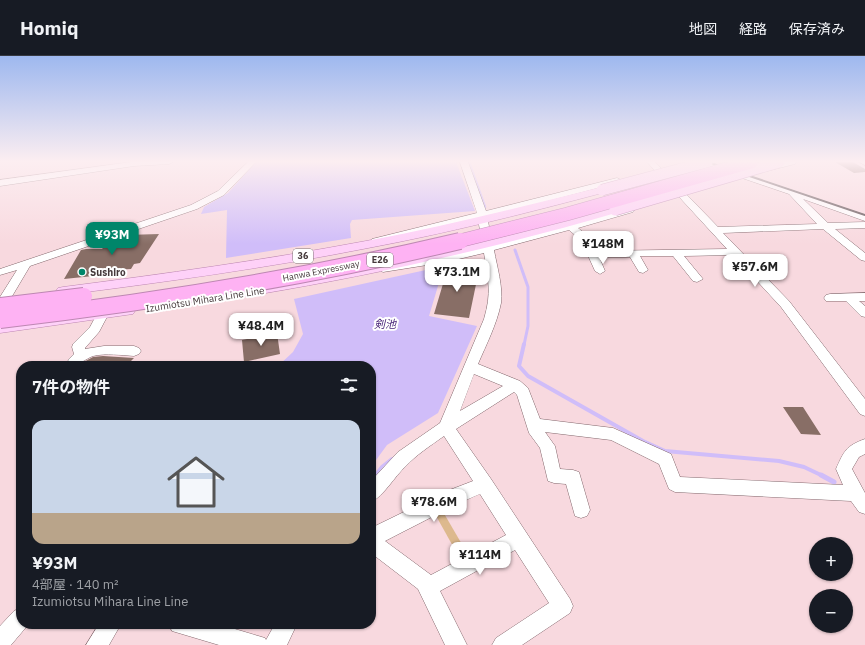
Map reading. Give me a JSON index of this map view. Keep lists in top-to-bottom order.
{
  "streets": {
    "highway": ["E26", "Hanwa Expressway"],
    "main road": ["36", "Izumiotsu Mihara Line Line"]
  },
  "crossings": [
    ["36", "Hanwa Expressway"]
  ],
  "water": ["剣池"],
  "places": ["Sushiro"],
  "page": {
    "header": "Homiq",
    "nav": ["地図", "経路", "保存済み"],
    "price": [
      "¥93M",
      "¥148M",
      "¥57.6M",
      "¥73.1M",
      "¥48.4M",
      "¥78.6M",
      "¥114M"
    ],
    "heading": "7件の物件",
    "list": [
      {
        "name": "¥93M",
        "note": "4部屋 · 140 m² · Izumiotsu Mihara Line Line"
      }
    ],
    "map_buttons": ["+", "−"]
  }
}
